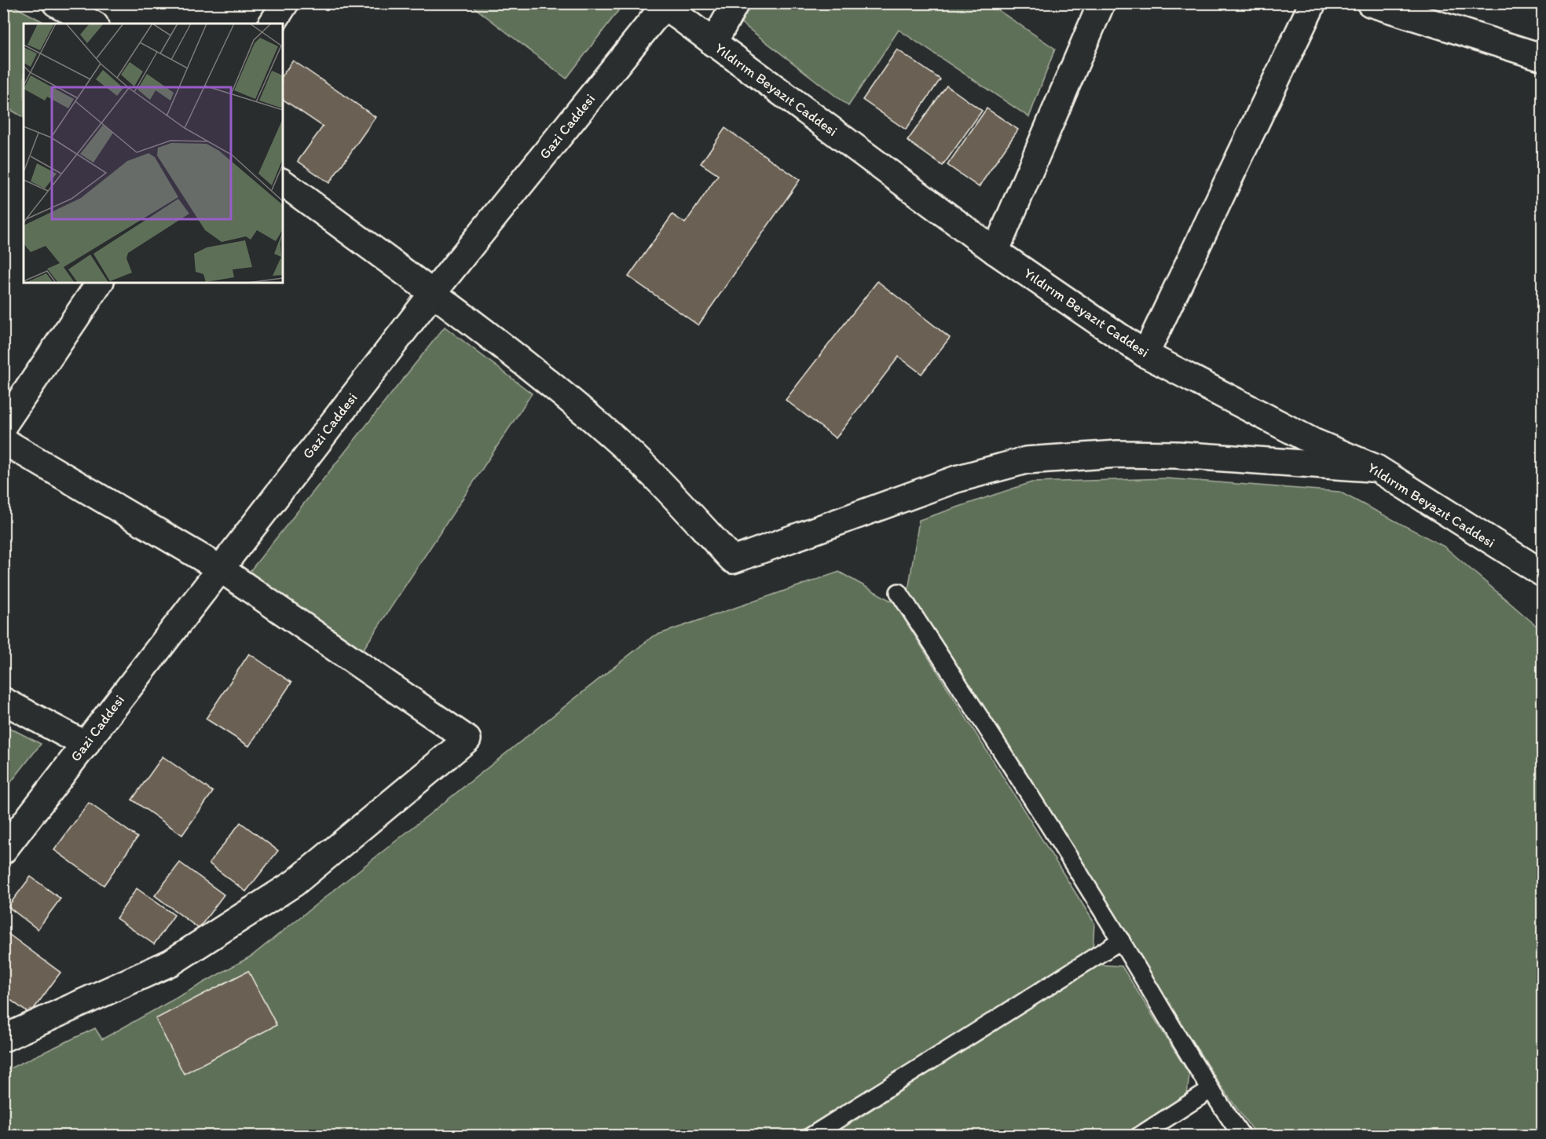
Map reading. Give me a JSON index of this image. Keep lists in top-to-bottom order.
{
  "streets": {
    "street": ["Yıldırım Beyazıt Caddesi", "Gazi Caddesi"]
  },
  "crossings": [
    ["Yıldırım Beyazıt Caddesi", "Gazi Caddesi"]
  ]
}
